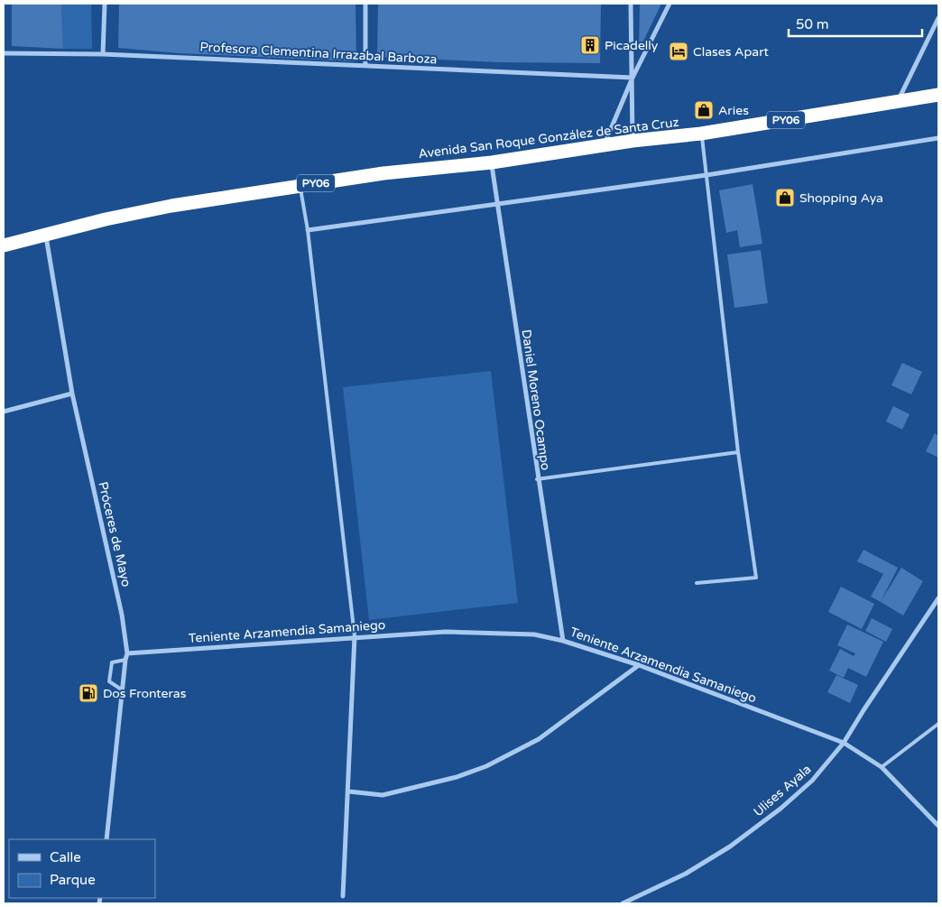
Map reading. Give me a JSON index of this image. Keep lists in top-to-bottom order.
{
  "streets": {
    "highway": ["PY06", "Avenida San Roque González de Santa Cruz"],
    "street": [
      "Profesora Clementina Irrazabal Barboza",
      "Daniel Moreno Ocampo",
      "Próceres de Mayo",
      "Teniente Arzamendia Samaniego",
      "Ulises Ayala"
    ]
  },
  "crossings": [
    ["Avenida San Roque González de Santa Cruz", "Daniel Moreno Ocampo"],
    ["Avenida San Roque González de Santa Cruz", "Próceres de Mayo"],
    ["Daniel Moreno Ocampo", "Teniente Arzamendia Samaniego"],
    ["Próceres de Mayo", "Teniente Arzamendia Samaniego"],
    ["Teniente Arzamendia Samaniego", "Ulises Ayala"]
  ],
  "places": {
    "building": ["Picadelly"],
    "hotel": ["Clases Apart"],
    "shop": ["Aries", "Shopping Aya"],
    "fuel station": ["Dos Fronteras"]
  },
  "legend": ["Calle", "Parque"],
  "scale_bar": "50 m"
}
